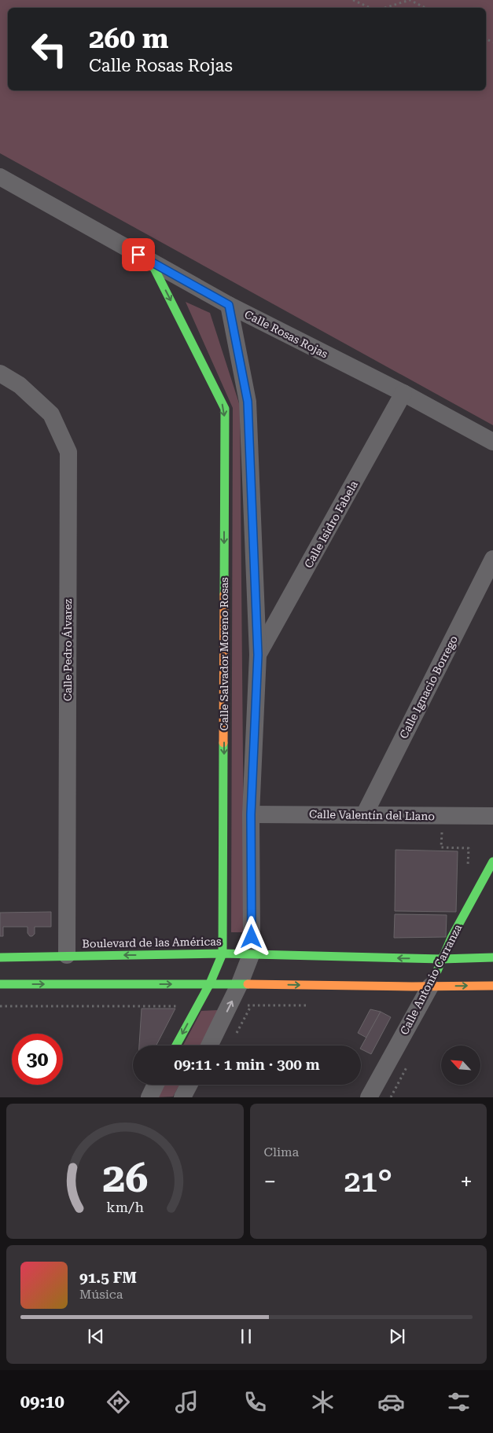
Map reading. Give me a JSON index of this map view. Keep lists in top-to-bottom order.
{
  "streets": {
    "main road": ["Calle Salvador Moreno Rosas", "Boulevard de las Américas", "Calle Antonio Carranza"],
    "street": [
      "Calle Rosas Rojas",
      "Calle Isidro Fabela",
      "Calle Pedro Álvarez",
      "Calle Ignacio Borrego",
      "Calle Valentín del Llano"
    ]
  },
  "crossings": [
    ["Calle Rosas Rojas", "Calle Isidro Fabela"],
    ["Calle Rosas Rojas", "Calle Salvador Moreno Rosas"],
    ["Calle Pedro Álvarez", "Boulevard de las Américas"],
    ["Calle Salvador Moreno Rosas", "Boulevard de las Américas"],
    ["Calle Ignacio Borrego", "Calle Valentín del Llano"],
    ["Boulevard de las Américas", "Calle Antonio Carranza"]
  ],
  "one_way": ["Calle Salvador Moreno Rosas"],
  "north": "top left",
  "page": {
    "turn": ["260 m", "Calle Rosas Rojas"],
    "limit": "30",
    "trip": "09:11 · 1 min · 300 m",
    "tile": "Clima",
    "heat": ["−", "21°", "+"],
    "song": ["91.5 FM", "Música"],
    "tabs": "09:10",
    "gauge": ["26", "km/h"]
  }
}
